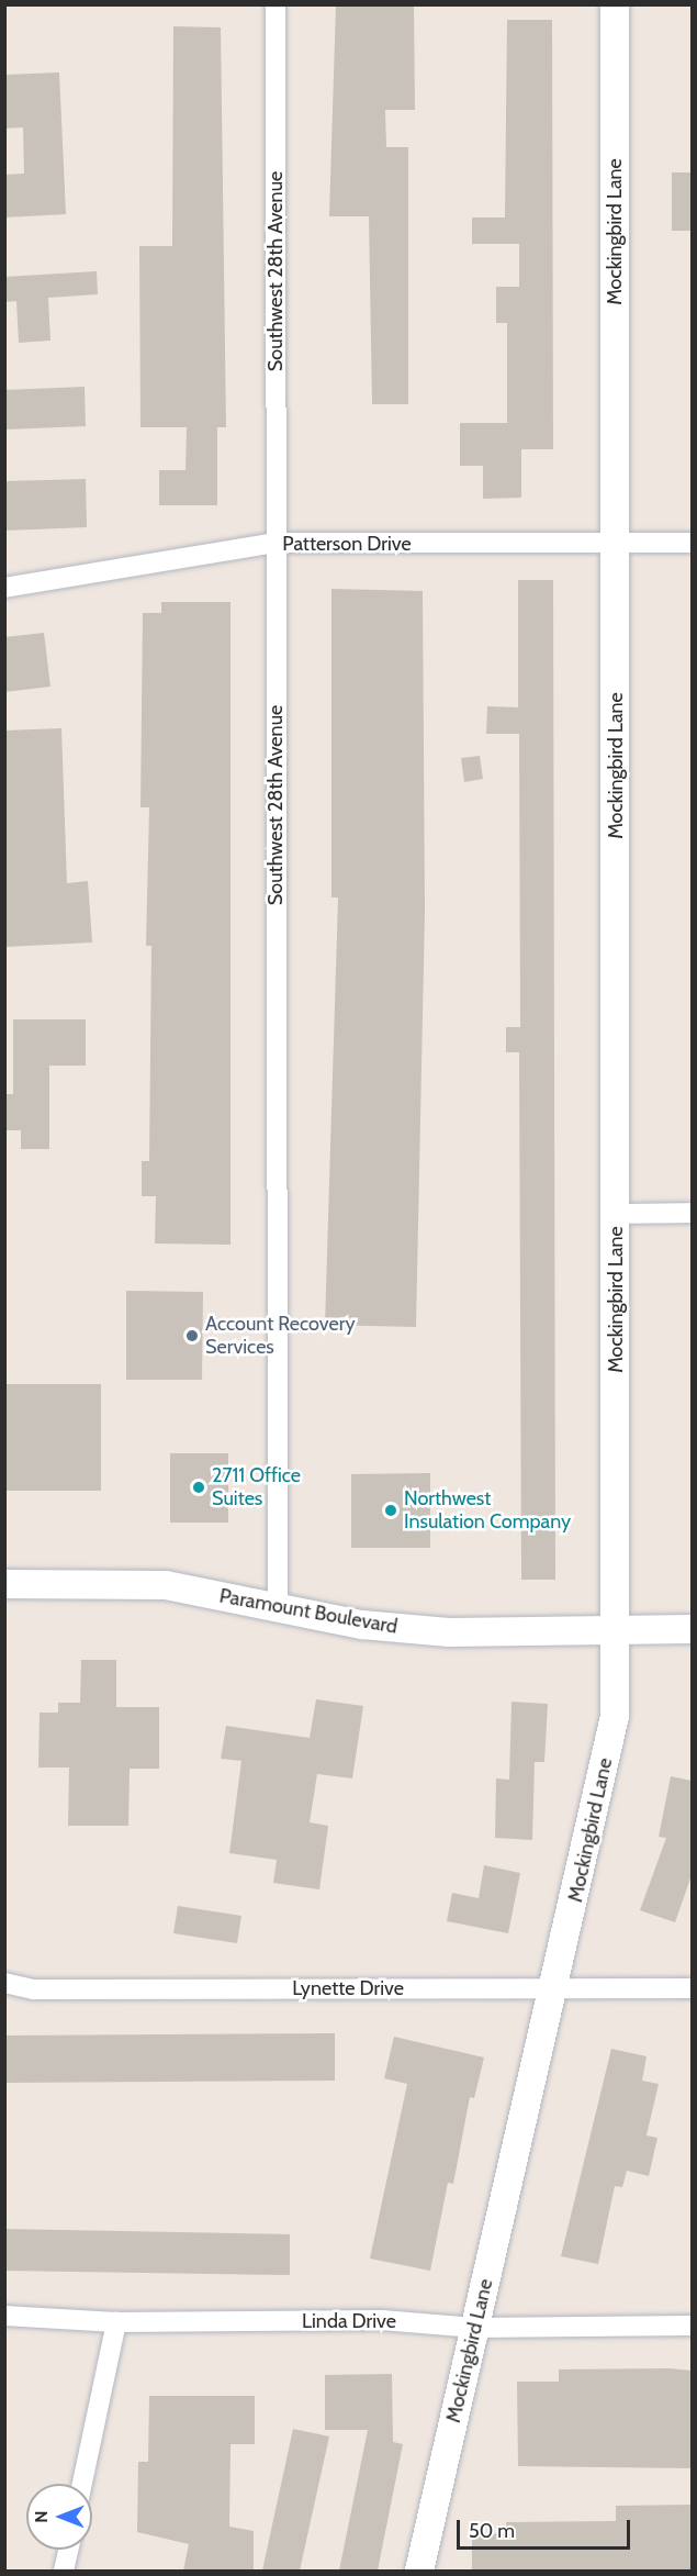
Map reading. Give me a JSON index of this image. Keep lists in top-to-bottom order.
{
  "streets": {
    "main road": ["Mockingbird Lane", "Paramount Boulevard"],
    "street": [
      "Southwest 28th Avenue",
      "Patterson Drive",
      "Lynette Drive",
      "Linda Drive"
    ]
  },
  "crossings": [
    ["Mockingbird Lane", "Patterson Drive"],
    ["Mockingbird Lane", "Paramount Boulevard"],
    ["Mockingbird Lane", "Lynette Drive"],
    ["Mockingbird Lane", "Linda Drive"],
    ["Southwest 28th Avenue", "Patterson Drive"],
    ["Southwest 28th Avenue", "Paramount Boulevard"]
  ],
  "places": ["Account Recovery Services", "2711 Office Suites", "Northwest Insulation Company"],
  "scale_bar": "50 m",
  "north": "left"
}
